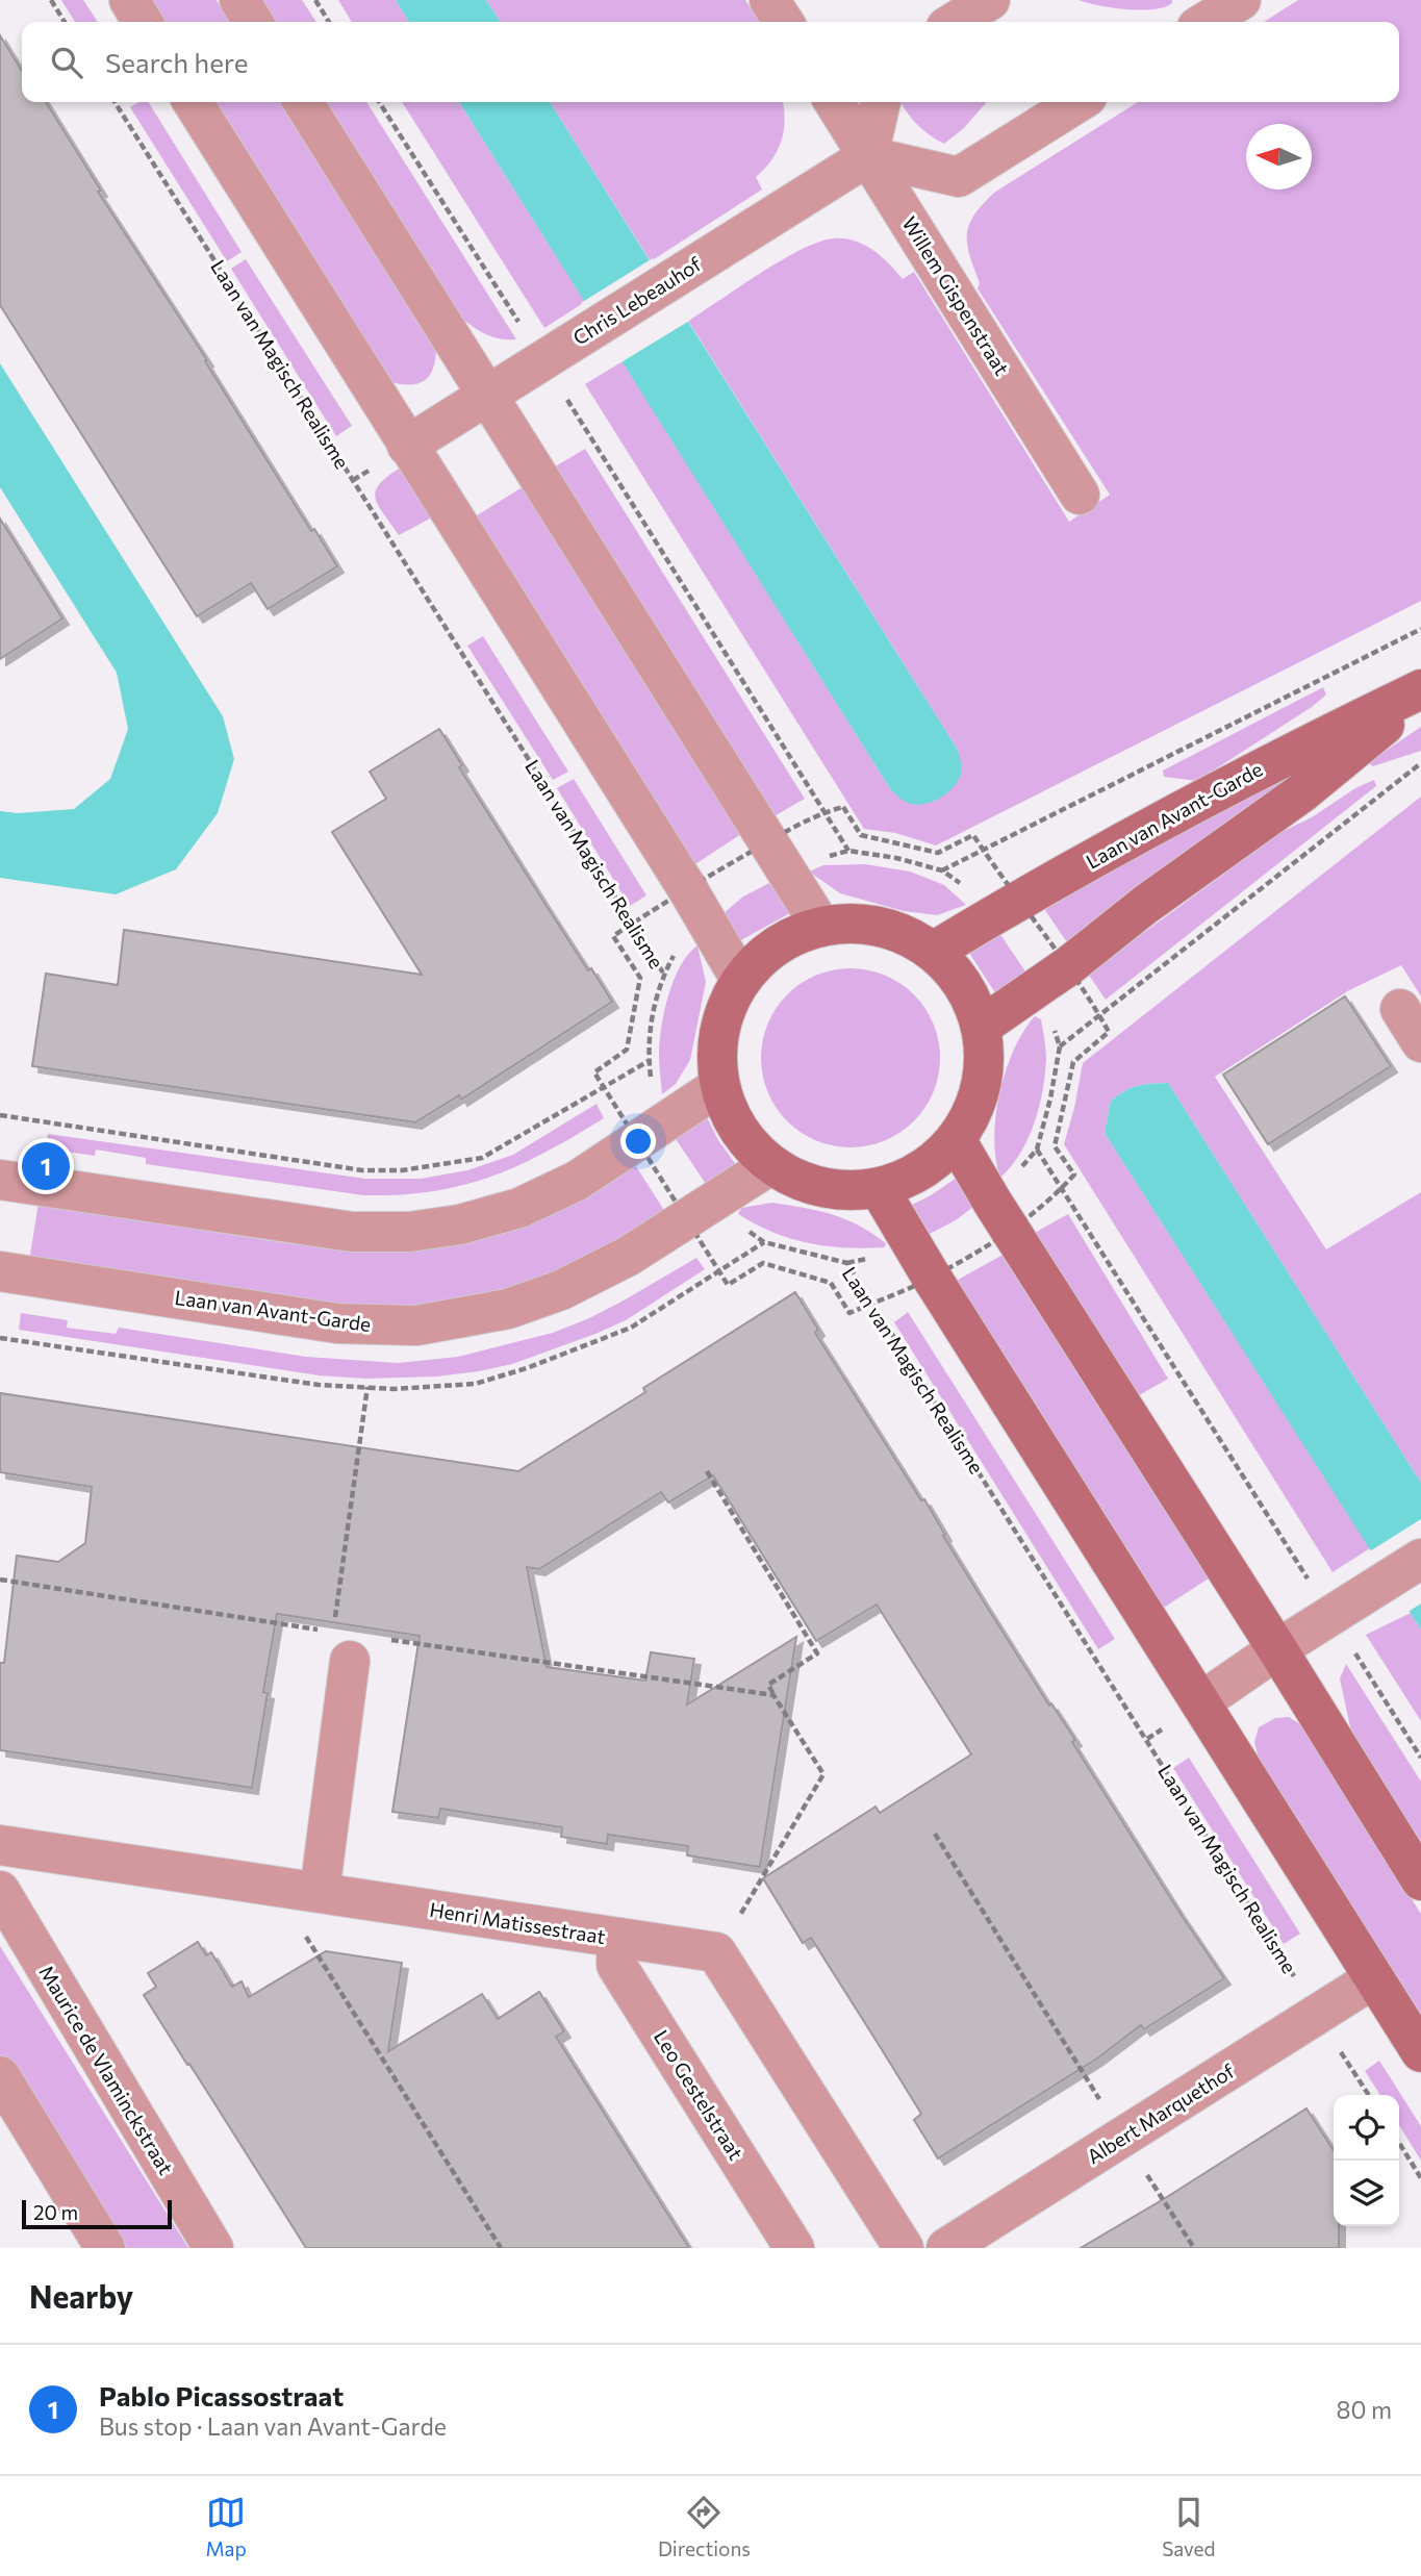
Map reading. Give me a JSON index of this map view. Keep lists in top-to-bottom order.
{
  "streets": {
    "main road": ["Laan van Avant-Garde"],
    "street": [
      "Willem Gispenstraat",
      "Chris Lebeauhof",
      "Henri Matissestraat",
      "Maurice de Vlaminckstraat",
      "Leo Gestelstraat",
      "Albert Marquethof"
    ],
    "path": ["Laan van Magisch Realisme"]
  },
  "crossings": [
    ["Willem Gispenstraat", "Chris Lebeauhof"],
    ["Laan van Magisch Realisme", "Laan van Avant-Garde"],
    ["Laan van Magisch Realisme", "Albert Marquethof"],
    ["Henri Matissestraat", "Leo Gestelstraat"]
  ],
  "scale_bar": "20 m",
  "north": "left",
  "page": {
    "search": "Search here",
    "pins": "1",
    "scale": "20 m",
    "heading": "Nearby",
    "list": [
      {
        "mark": "1",
        "name": "Pablo Picassostraat",
        "note": "Bus stop · Laan van Avant-Garde",
        "value": "80 m"
      }
    ],
    "nav": ["Map", "Directions", "Saved"]
  }
}
